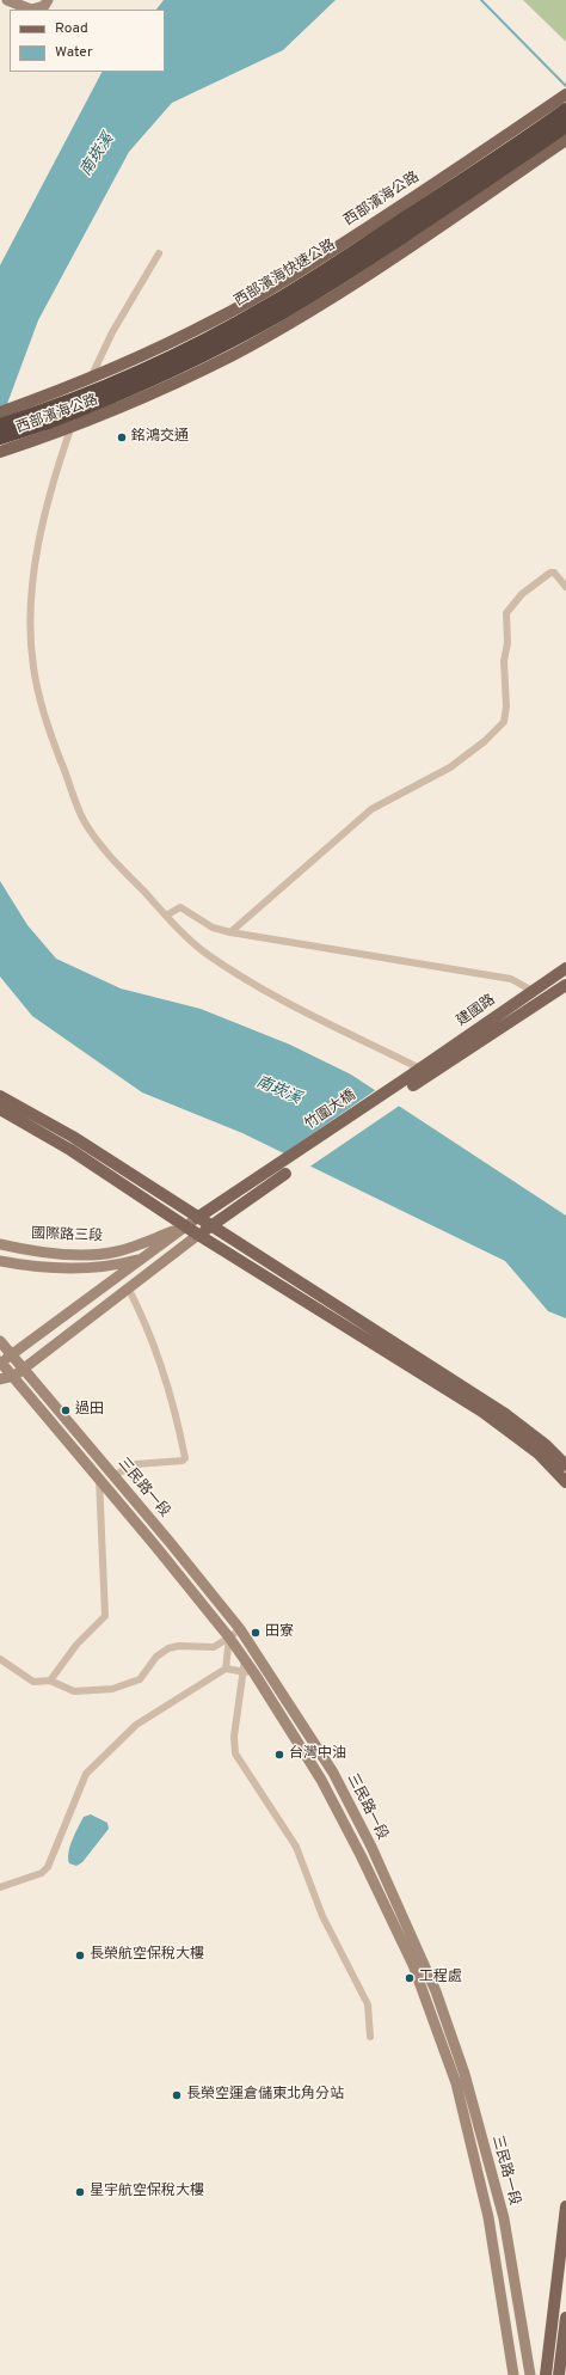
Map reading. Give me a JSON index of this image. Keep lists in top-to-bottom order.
{
  "streets": {
    "highway": ["西部濱海快速公路"],
    "main road": ["西部濱海公路", "建國路", "竹圍大橋"],
    "street": ["國際路三段", "三民路一段"]
  },
  "crossings": [
    ["建國路", "竹圍大橋"]
  ],
  "water": ["南崁溪"],
  "places": [
    "銘鴻交通",
    "過田",
    "田寮",
    "台灣中油",
    "長榮航空保稅大樓",
    "工程處",
    "長榮空運倉儲東北角分站",
    "星宇航空保稅大樓"
  ],
  "legend": ["Road", "Water"]
}
